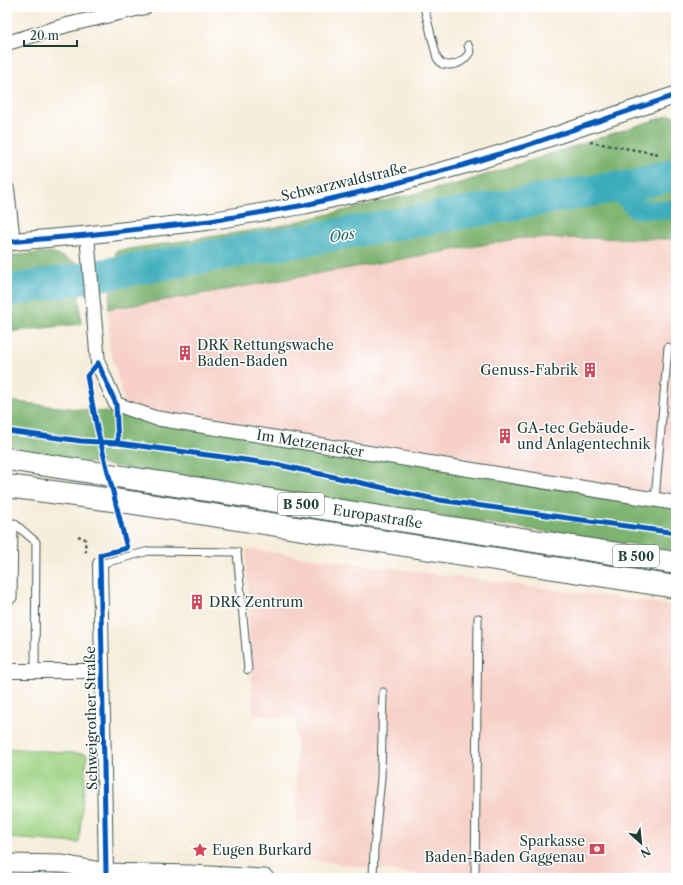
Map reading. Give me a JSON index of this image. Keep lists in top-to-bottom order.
{
  "streets": {
    "main road": ["B 500", "Europastraße"],
    "street": ["Schwarzwaldstraße", "Im Metzenacker", "Schweigrother Straße"]
  },
  "crossings": [
    ["Schwarzwaldstraße", "Im Metzenacker"]
  ],
  "water": ["Oos"],
  "places": {
    "building": [
      "DRK Rettungswache Baden-Baden",
      "Genuss-Fabrik",
      "GA-tec Gebäude- und Anlagentechnik",
      "DRK Zentrum"
    ],
    "bank": ["Sparkasse Baden-Baden Gaggenau"],
    "place": ["Eugen Burkard"]
  },
  "scale_bar": "20 m",
  "north": "bottom right"
}
